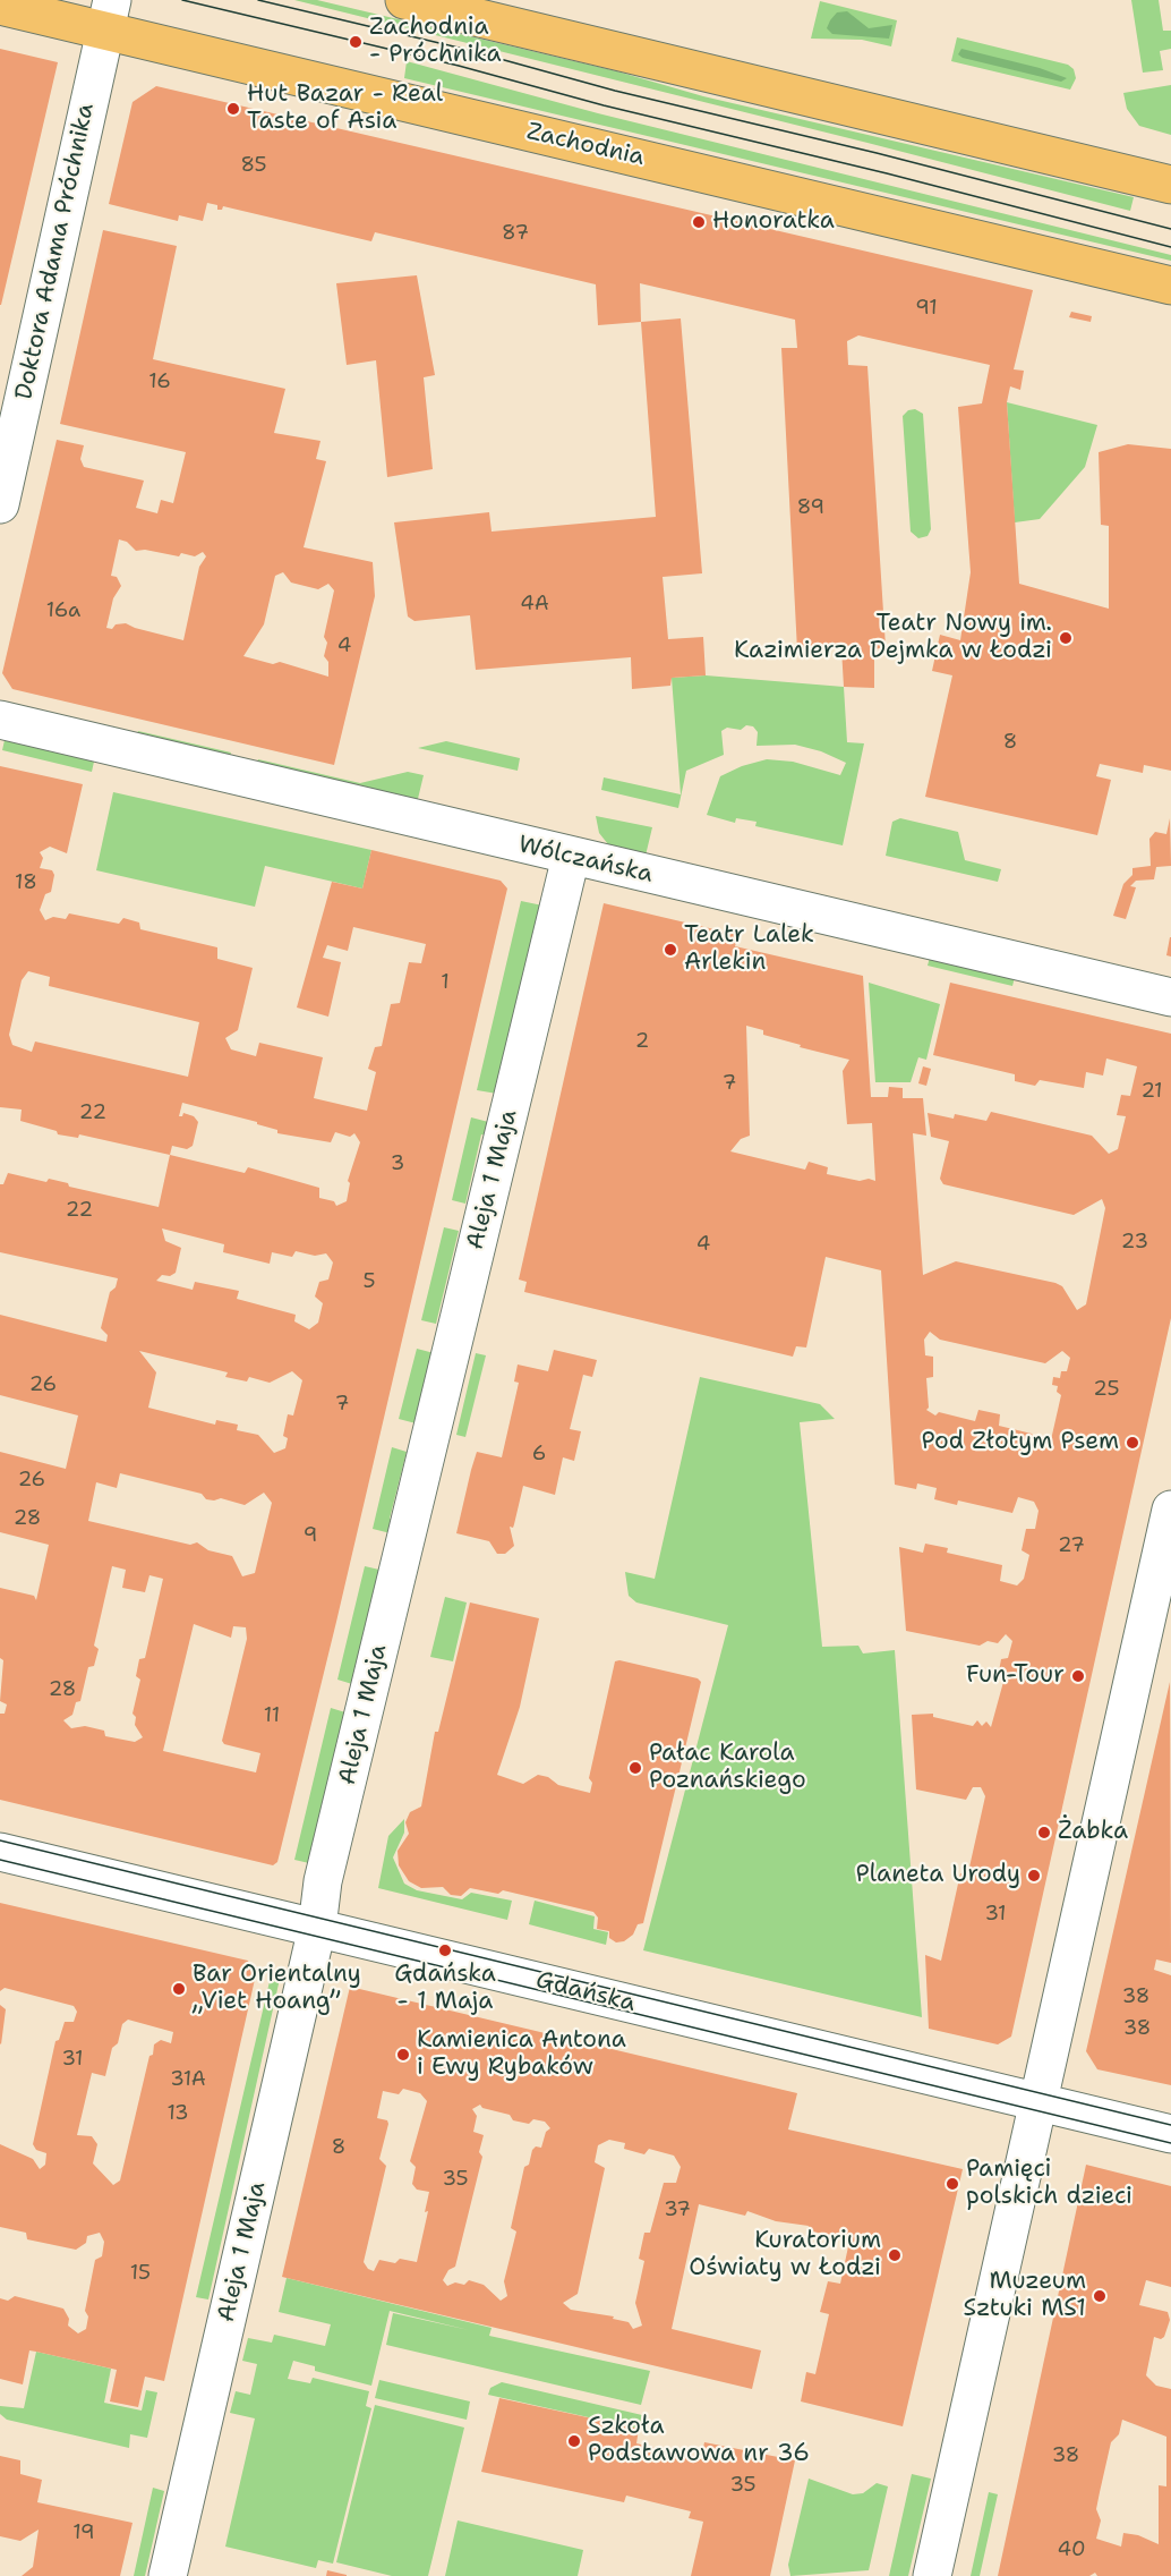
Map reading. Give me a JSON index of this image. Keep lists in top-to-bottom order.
{
  "streets": {
    "main road": ["Zachodnia"],
    "street": [
      "Doktora Adama Próchnika",
      "Wólczańska",
      "Aleja 1 Maja",
      "Gdańska"
    ]
  },
  "crossings": [
    ["Zachodnia", "Doktora Adama Próchnika"],
    ["Wólczańska", "Aleja 1 Maja"],
    ["Aleja 1 Maja", "Gdańska"]
  ],
  "places": [
    "Zachodnia - Próchnika",
    "Hut Bazar - Real Taste of Asia",
    "Honoratka",
    "Teatr Nowy im. Kazimierza Dejmka w Łodzi",
    "Teatr Lalek Arlekin",
    "Pod Złotym Psem",
    "Fun-Tour",
    "Pałac Karola Poznańskiego",
    "Żabka",
    "Planeta Urody",
    "Gdańska - 1 Maja",
    "Bar Orientalny „Viet Hoang”",
    "Kamienica Antona i Ewy Rybaków",
    "Pamięci polskich dzieci",
    "Kuratorium Oświaty w Łodzi",
    "Muzeum Sztuki MS1",
    "Szkoła Podstawowa nr 36"
  ],
  "house_numbers": [
    "85",
    "87",
    "91",
    "16",
    "89",
    "4A",
    "16a",
    "4",
    "8",
    "18",
    "1",
    "2",
    "7",
    "21",
    "22",
    "3",
    "22",
    "23",
    "4",
    "5",
    "26",
    "25",
    "7",
    "6",
    "26",
    "28",
    "9",
    "27",
    "28",
    "11",
    "31",
    "38",
    "38",
    "31",
    "31A",
    "13",
    "8",
    "35",
    "37",
    "15",
    "38",
    "35",
    "19",
    "40"
  ]
}
